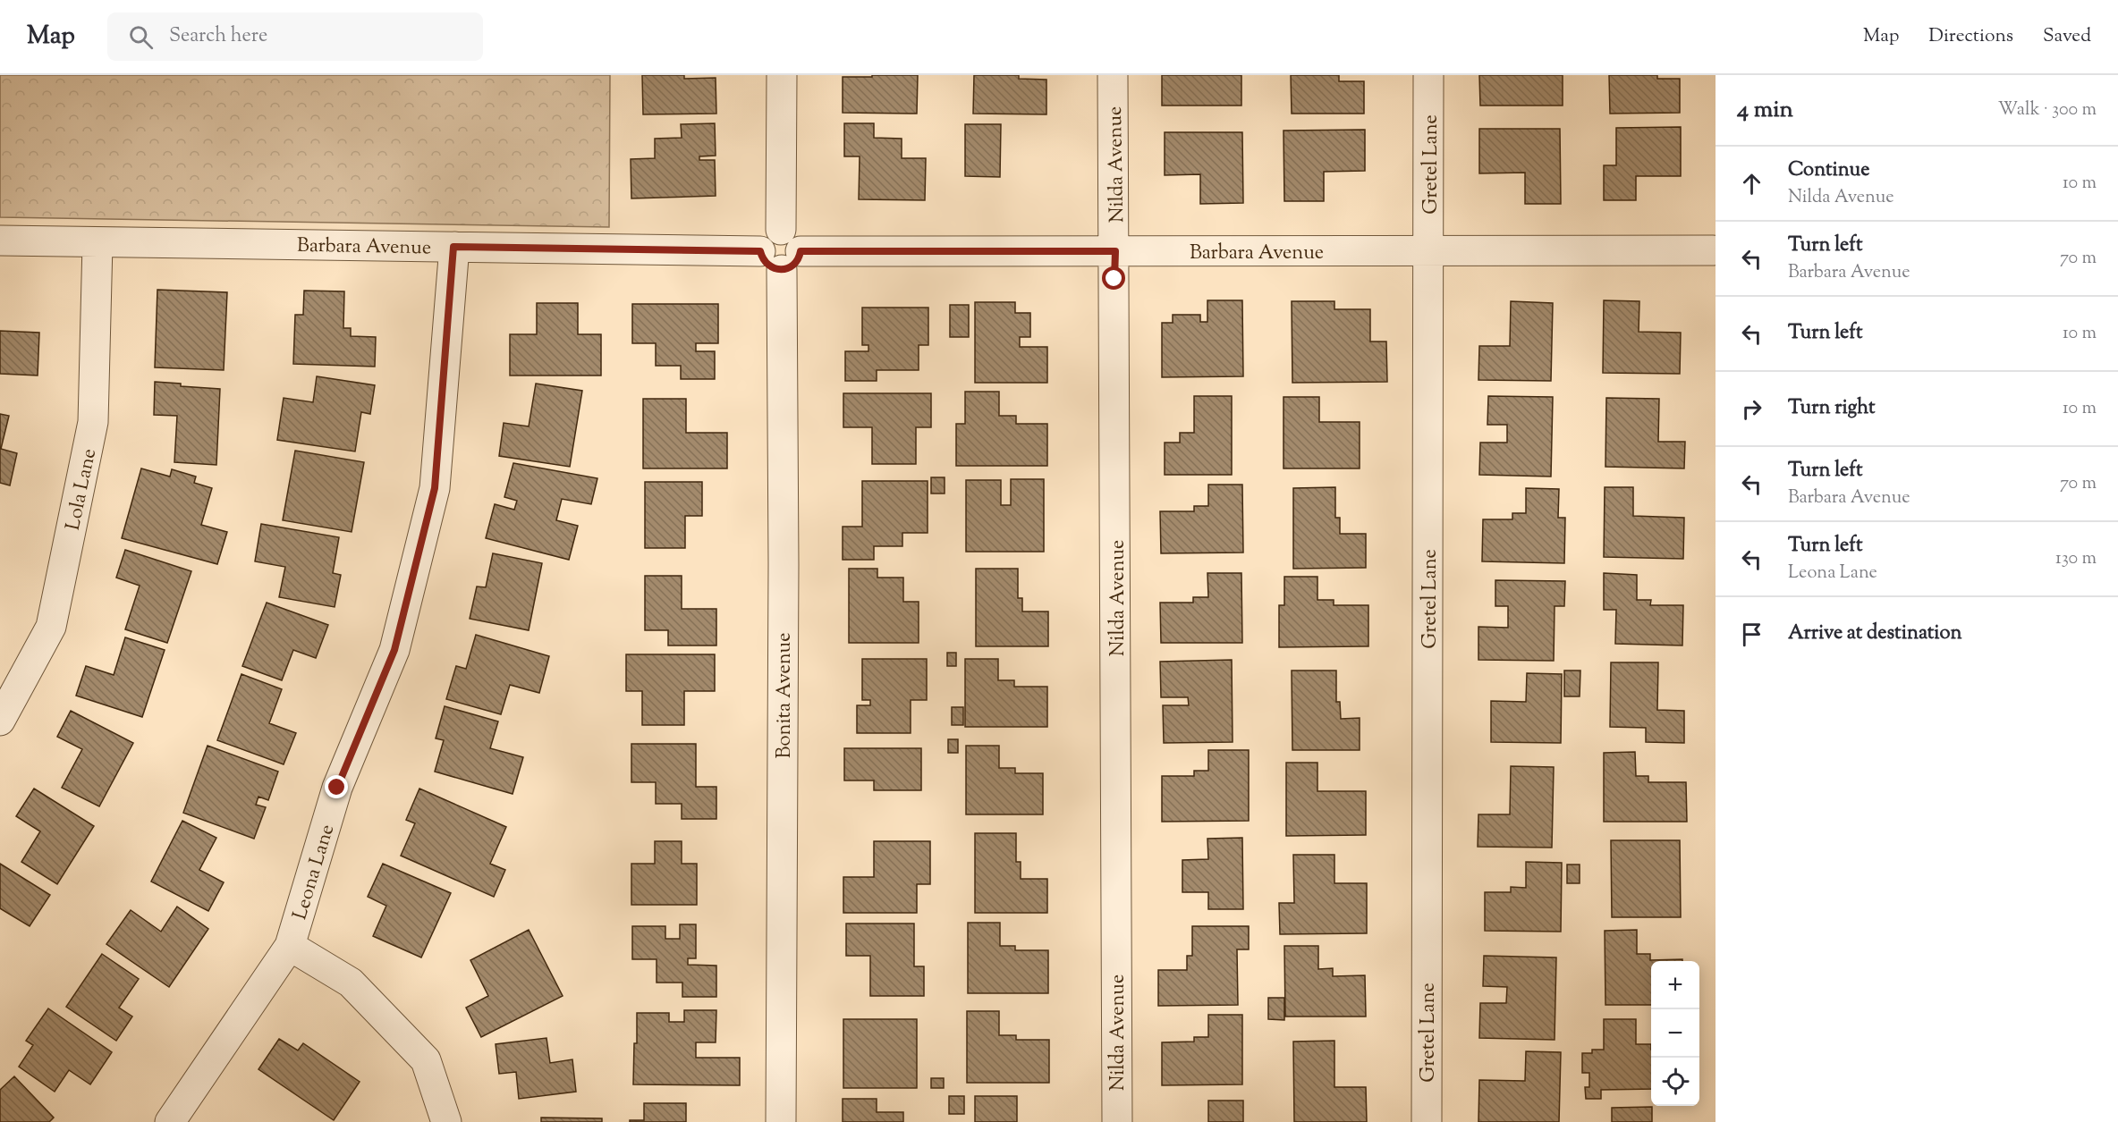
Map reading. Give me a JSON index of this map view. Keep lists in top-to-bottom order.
{
  "streets": {
    "street": [
      "Nilda Avenue",
      "Gretel Lane",
      "Barbara Avenue",
      "Lola Lane",
      "Bonita Avenue",
      "Leona Lane"
    ]
  },
  "crossings": [
    ["Nilda Avenue", "Barbara Avenue"],
    ["Gretel Lane", "Barbara Avenue"],
    ["Barbara Avenue", "Lola Lane"],
    ["Barbara Avenue", "Bonita Avenue"],
    ["Barbara Avenue", "Leona Lane"]
  ],
  "page": {
    "header": "Map",
    "search": "Search here",
    "nav": ["Map", "Directions", "Saved"],
    "heading": ["4 min", "Walk · 300 m"],
    "list": [
      ["Continue", "Nilda Avenue", "10 m"],
      ["Turn left", "Barbara Avenue", "70 m"],
      ["Turn left", "10 m"],
      ["Turn right", "10 m"],
      ["Turn left", "Barbara Avenue", "70 m"],
      ["Turn left", "Leona Lane", "130 m"],
      "Arrive at destination"
    ],
    "map_buttons": ["+", "−"]
  }
}
